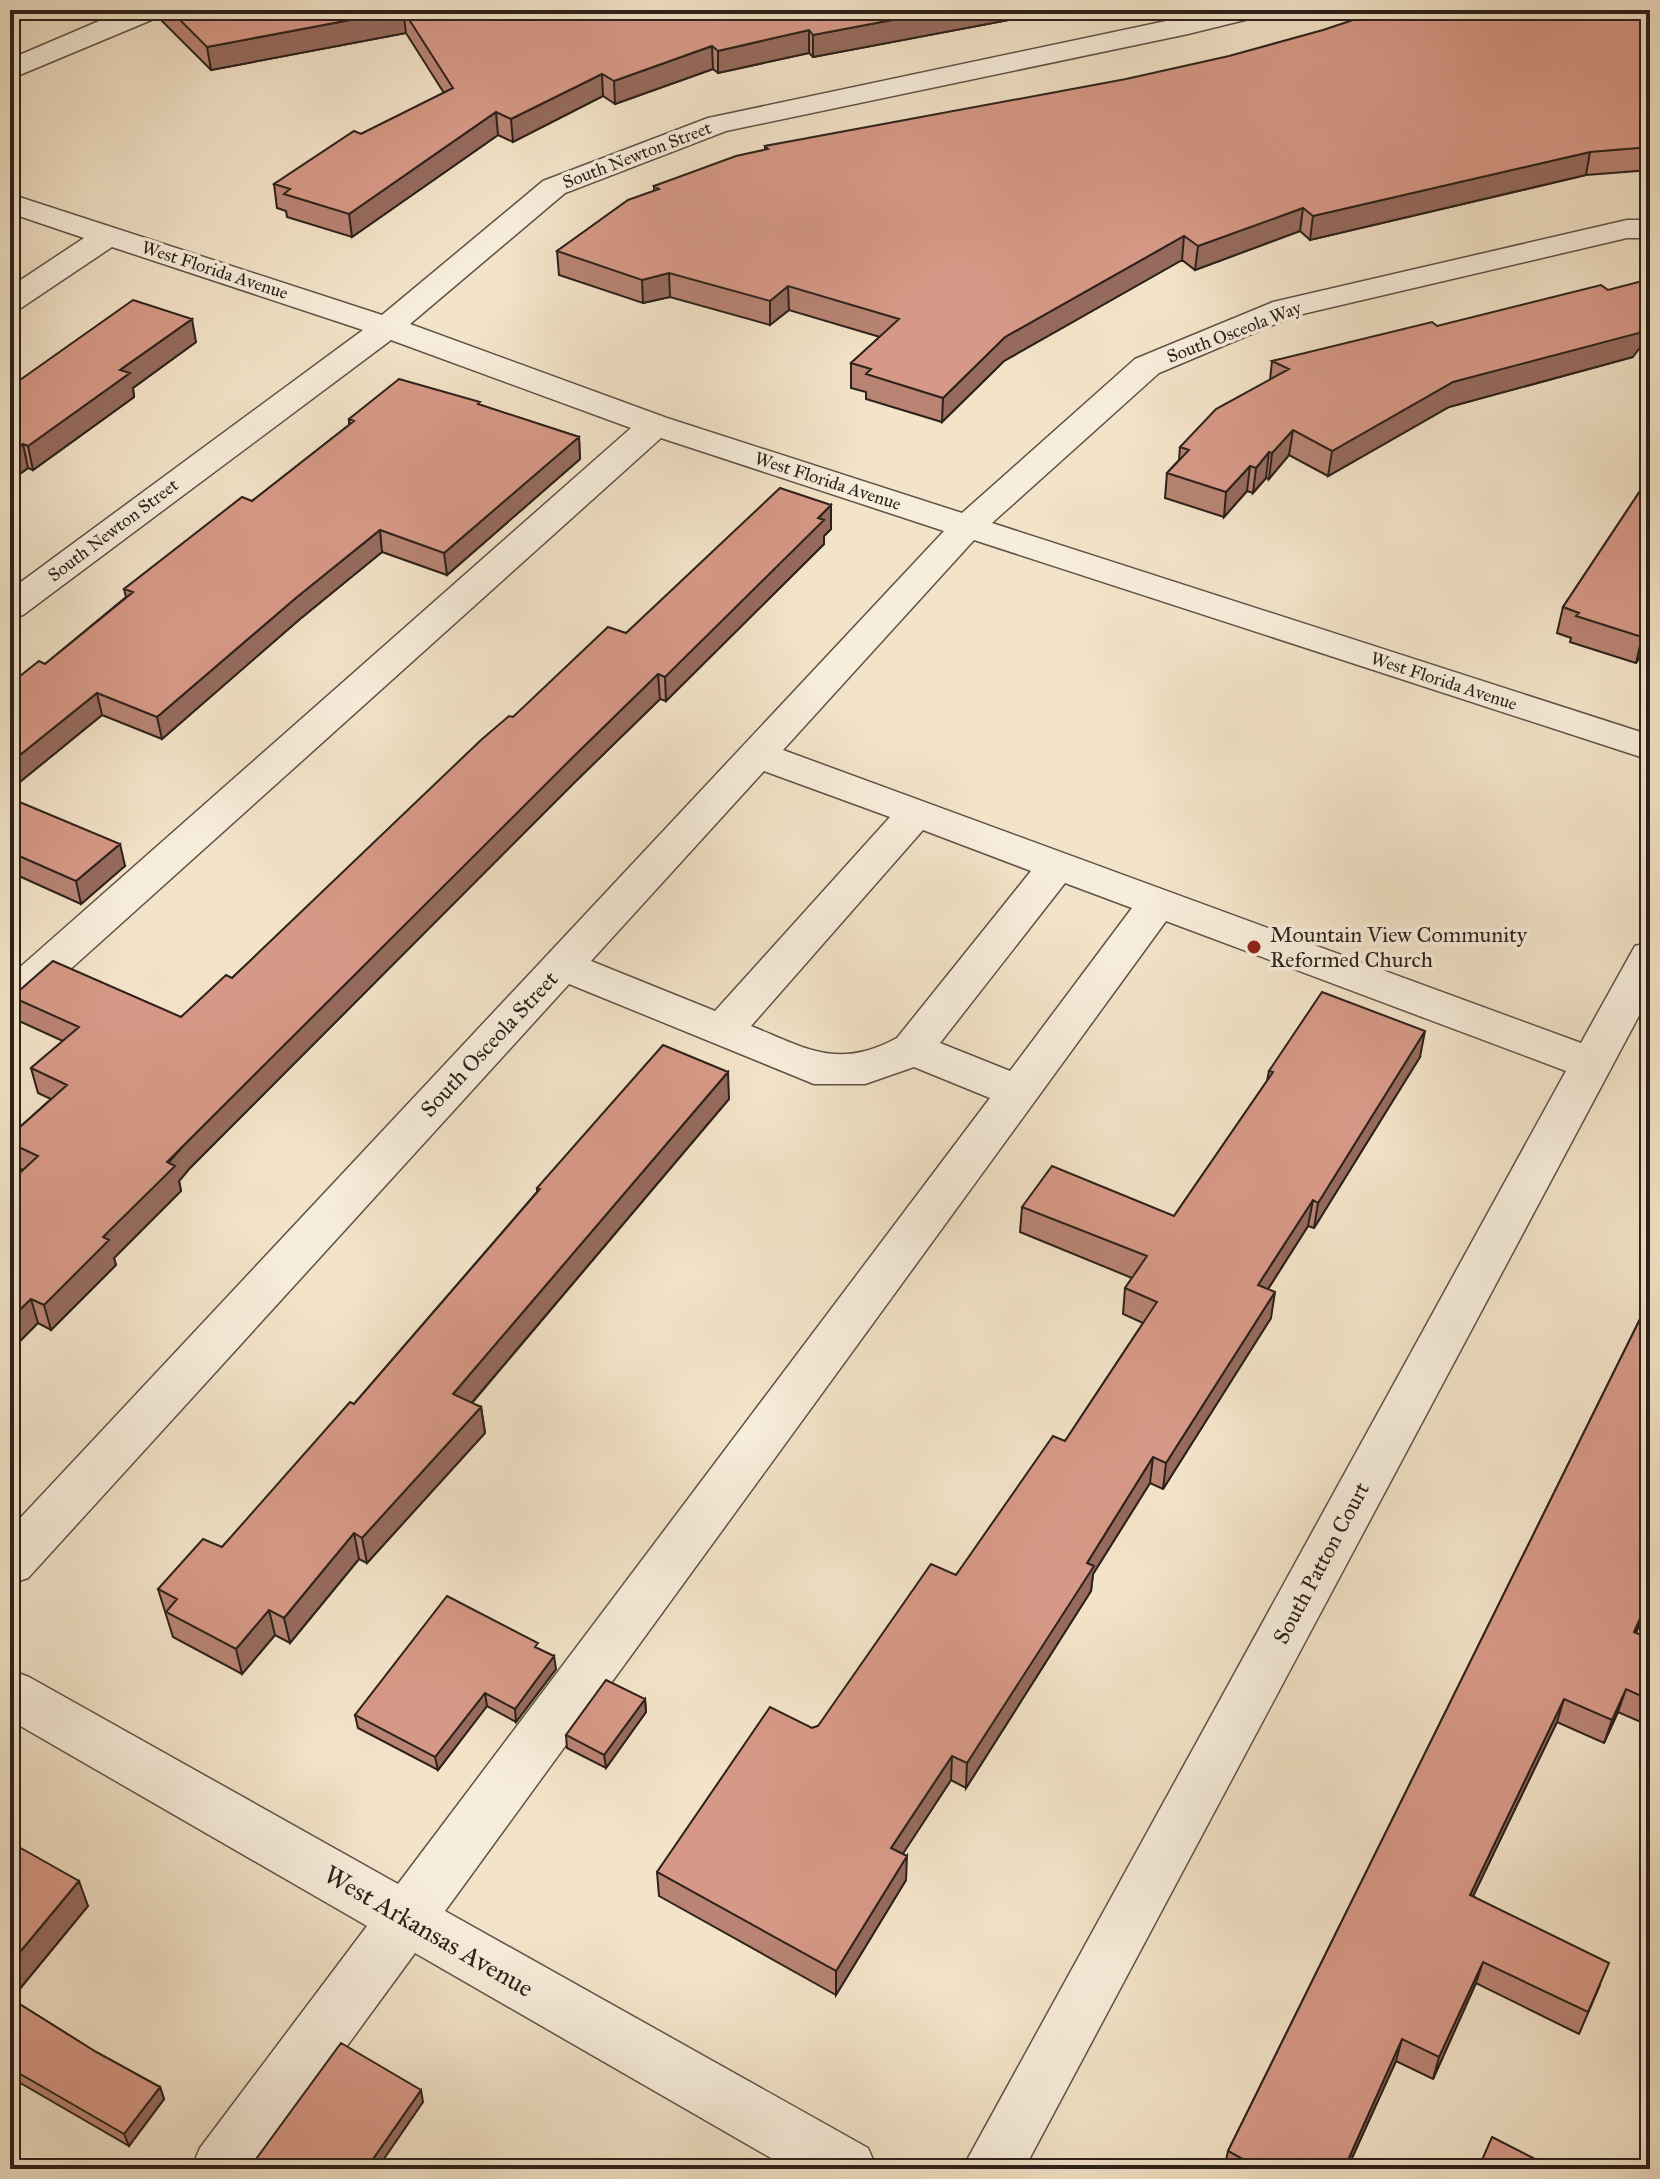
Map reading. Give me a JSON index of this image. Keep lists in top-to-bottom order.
{
  "streets": {
    "street": [
      "South Newton Street",
      "West Florida Avenue",
      "South Osceola Way",
      "South Osceola Street",
      "South Patton Court",
      "West Arkansas Avenue"
    ]
  },
  "crossings": [
    ["South Newton Street", "West Florida Avenue"],
    ["West Florida Avenue", "South Osceola Way"],
    ["West Florida Avenue", "South Osceola Street"],
    ["South Osceola Way", "South Osceola Street"]
  ],
  "places": ["Mountain View Community Reformed Church"]
}
